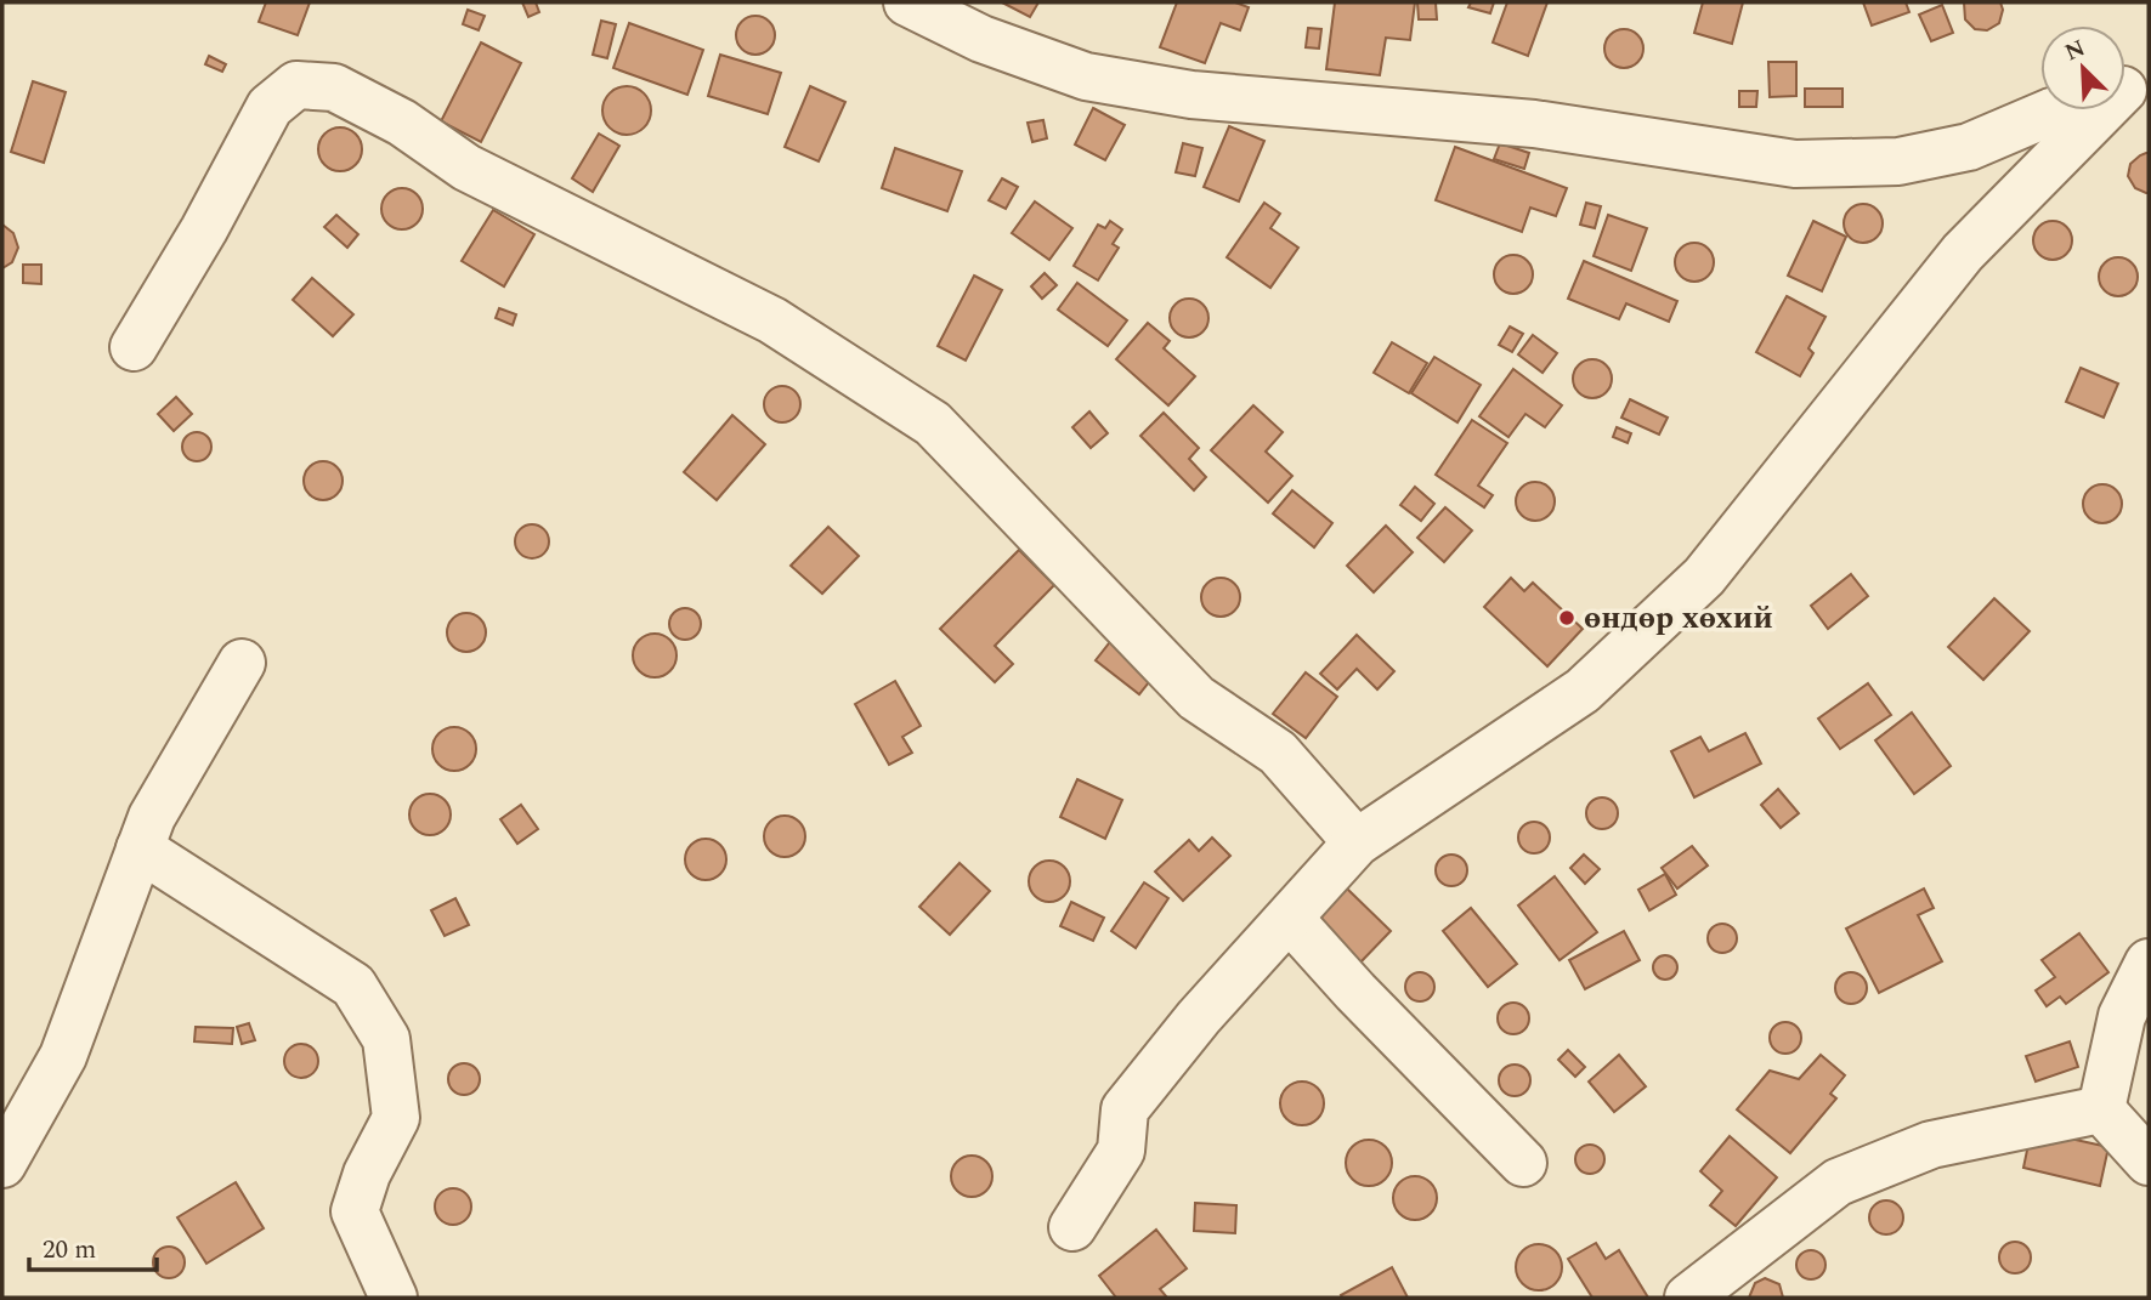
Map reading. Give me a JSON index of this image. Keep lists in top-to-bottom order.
{
  "places": ["өндөр хөхий"],
  "scale_bar": "20 m",
  "north": "top left"
}
